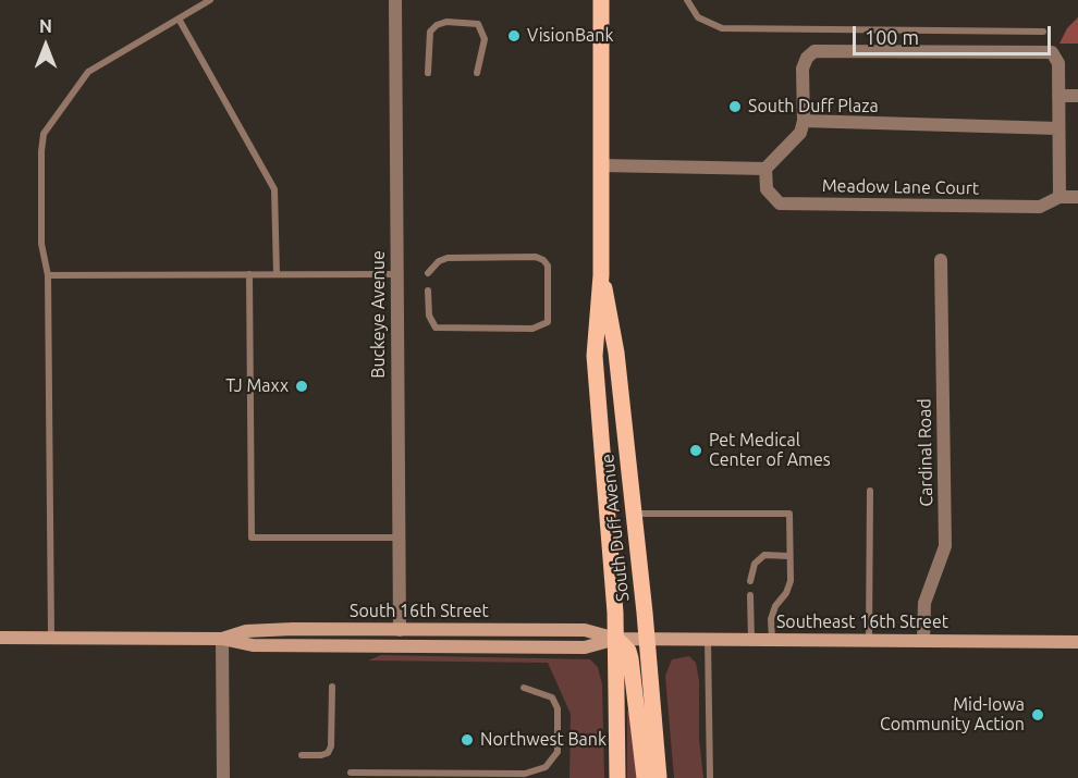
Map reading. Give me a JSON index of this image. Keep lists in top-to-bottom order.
{
  "streets": {
    "main road": ["South Duff Avenue", "South 16th Street", "Southeast 16th Street"],
    "street": ["Meadow Lane Court", "Buckeye Avenue", "Cardinal Road"]
  },
  "crossings": [
    ["Buckeye Avenue", "South 16th Street"],
    ["Cardinal Road", "Southeast 16th Street"],
    ["South Duff Avenue", "South 16th Street"],
    ["South Duff Avenue", "Southeast 16th Street"],
    ["South 16th Street", "Southeast 16th Street"]
  ],
  "places": [
    "VisionBank",
    "South Duff Plaza",
    "TJ Maxx",
    "Pet Medical Center of Ames",
    "Mid-Iowa Community Action",
    "Northwest Bank"
  ],
  "scale_bar": "100 m",
  "north": "top"
}
